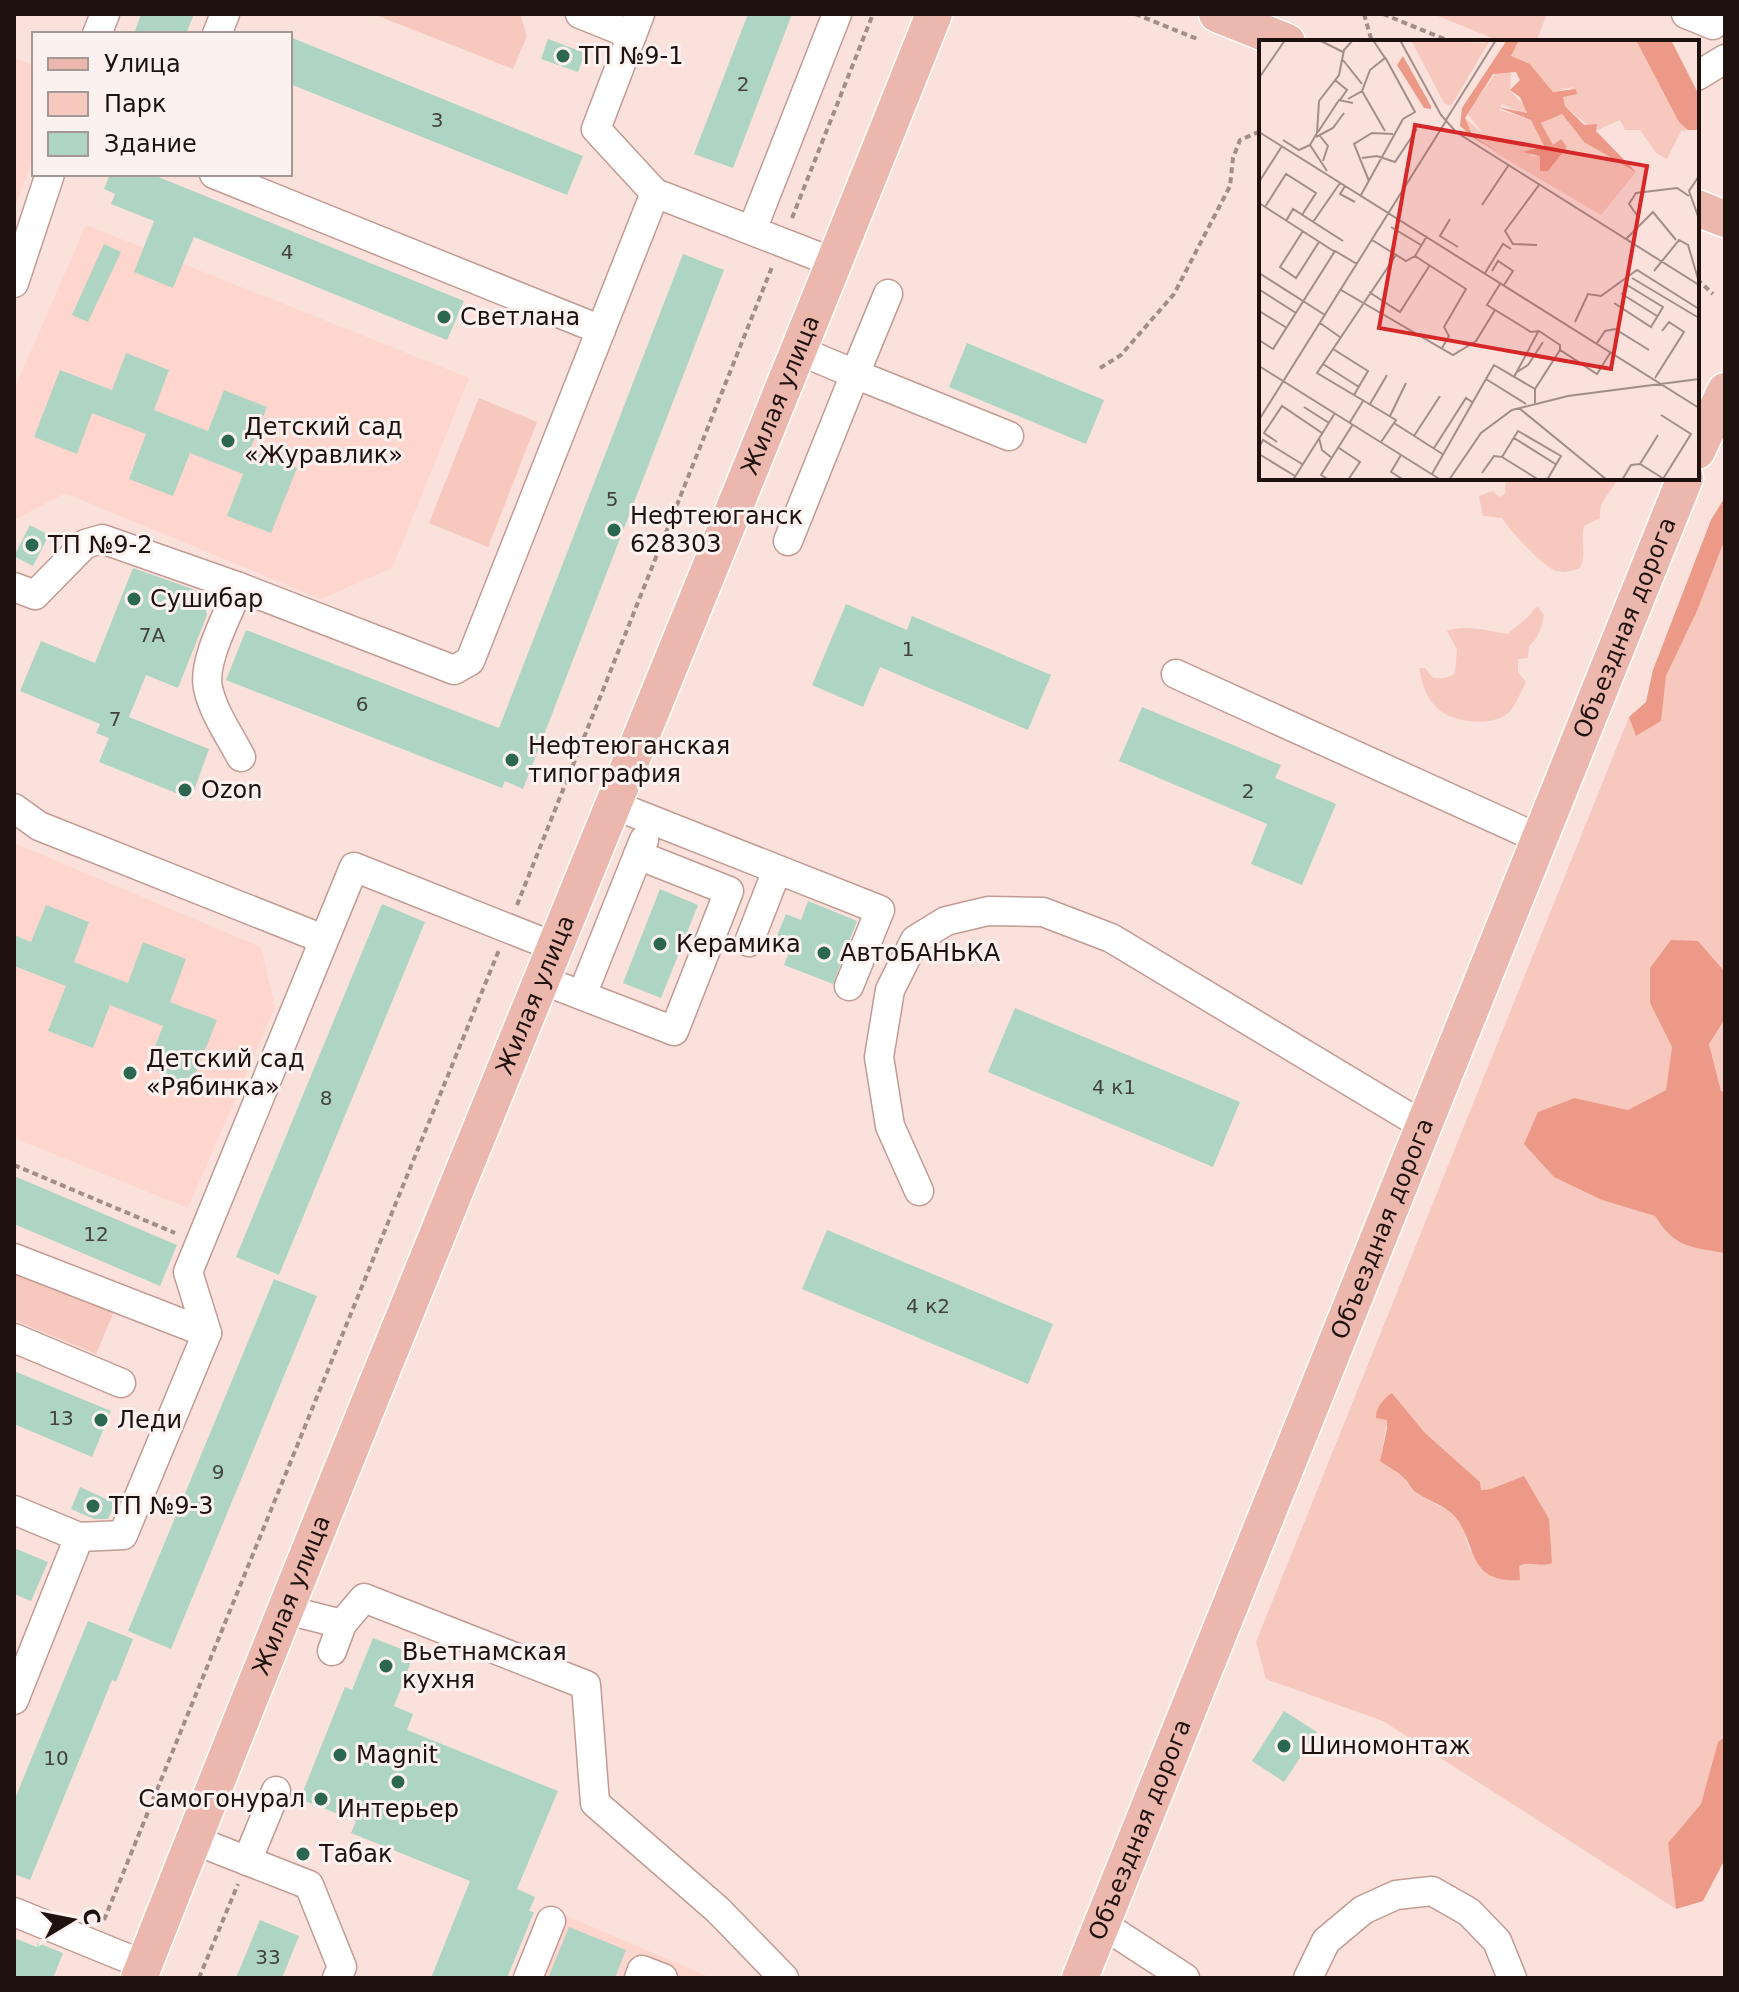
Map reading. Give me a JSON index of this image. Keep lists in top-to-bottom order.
{
  "streets": {
    "main road": ["Жилая улица", "Объездная дорога"]
  },
  "places": [
    "ТП №9-1",
    "Светлана",
    "Детский сад «Журавлик»",
    "Нефтеюганск 628303",
    "ТП №9-2",
    "Сушибар",
    "Нефтеюганская типография",
    "Ozon",
    "Керамика",
    "АвтоБАНЬКА",
    "Детский сад «Рябинка»",
    "Леди",
    "ТП №9-3",
    "Вьетнамская кухня",
    "Шиномонтаж",
    "Magnit",
    "Интерьер",
    "Самогонурал",
    "Табак"
  ],
  "house_numbers": [
    "2",
    "3",
    "4",
    "5",
    "7А",
    "1",
    "6",
    "7",
    "2",
    "4 к1",
    "8",
    "12",
    "4 к2",
    "13",
    "9",
    "10",
    "33"
  ],
  "legend": ["Улица", "Парк", "Здание"],
  "north": "right"
}
